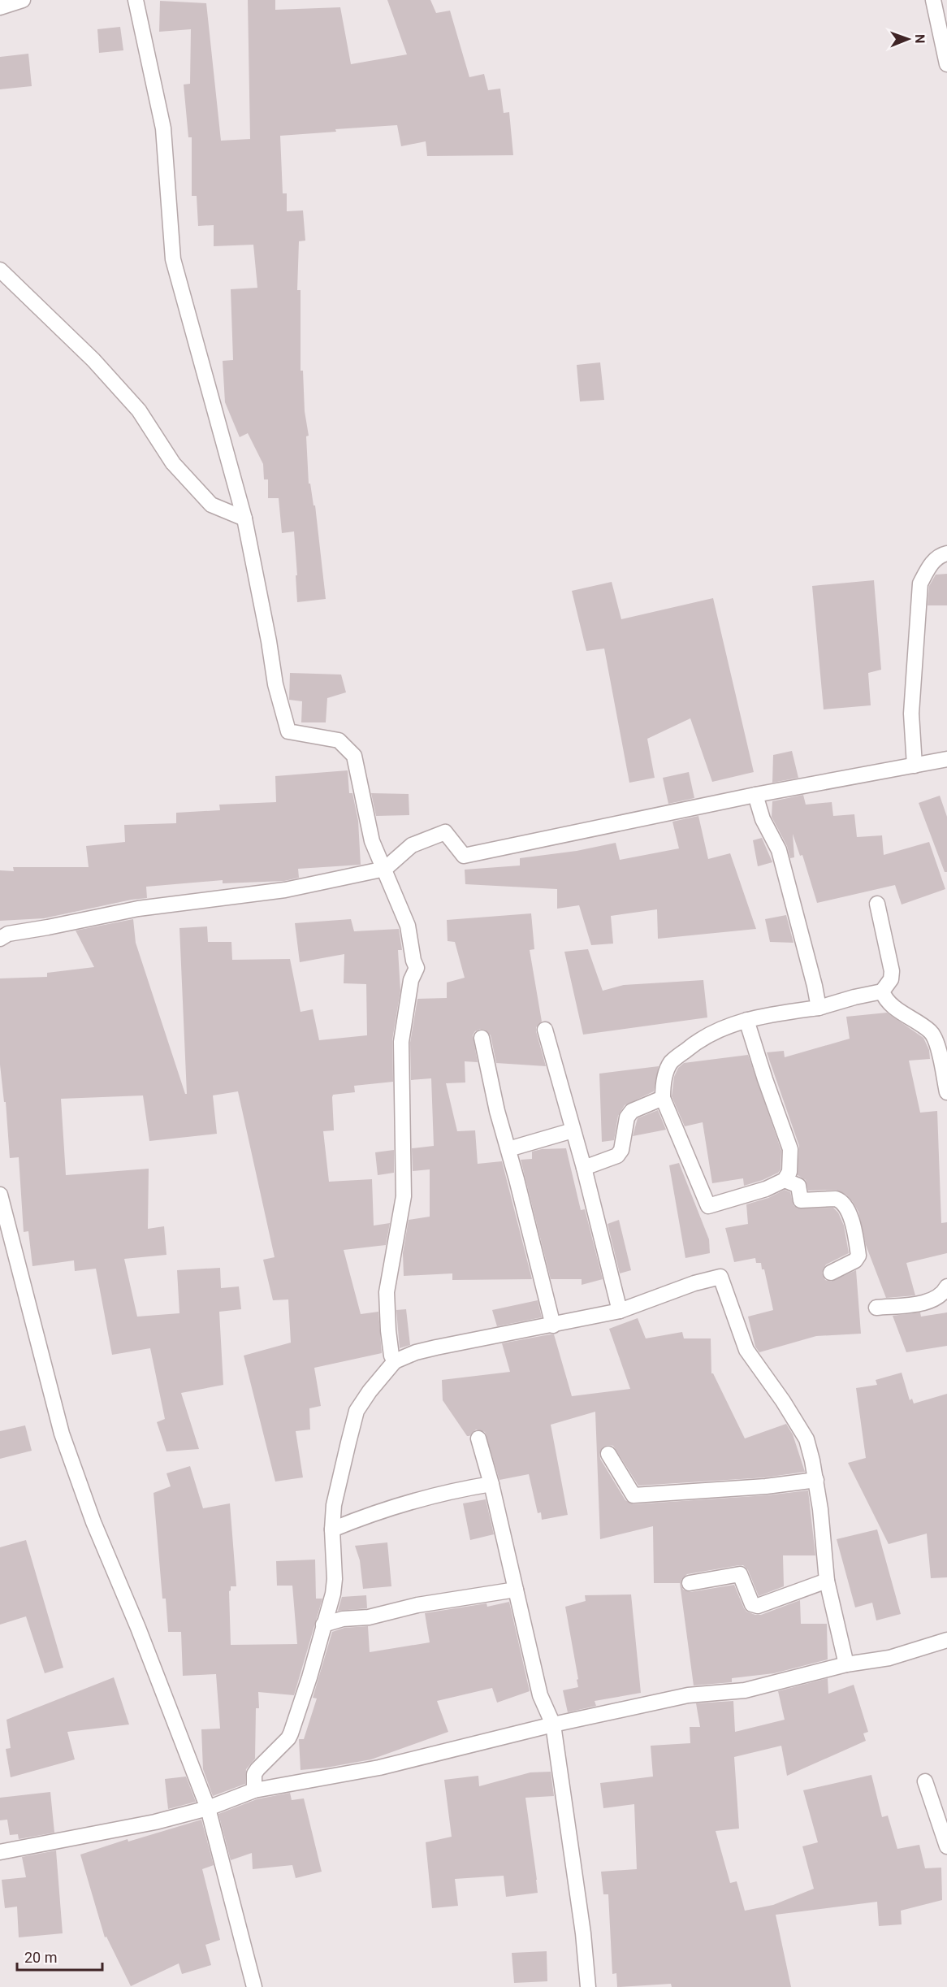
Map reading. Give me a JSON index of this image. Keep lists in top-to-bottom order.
{
  "scale_bar": "20 m",
  "north": "right"
}
